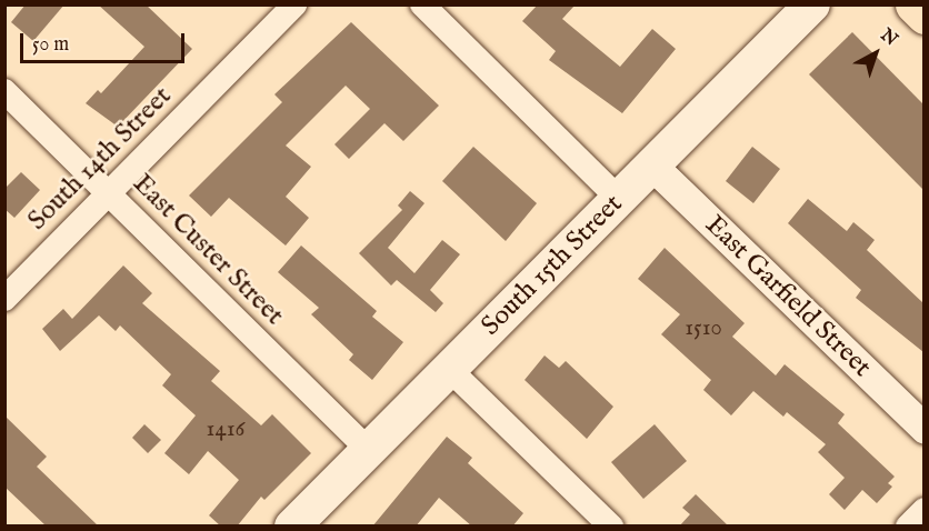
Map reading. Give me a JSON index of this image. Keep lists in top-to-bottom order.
{
  "streets": {
    "main road": ["South 15th Street"],
    "street": ["South 14th Street", "East Custer Street", "East Garfield Street"]
  },
  "crossings": [
    ["South 14th Street", "East Custer Street"],
    ["East Custer Street", "South 15th Street"],
    ["South 15th Street", "East Garfield Street"]
  ],
  "house_numbers": ["1510", "1416"],
  "scale_bar": "50 m",
  "north": "top right"
}
